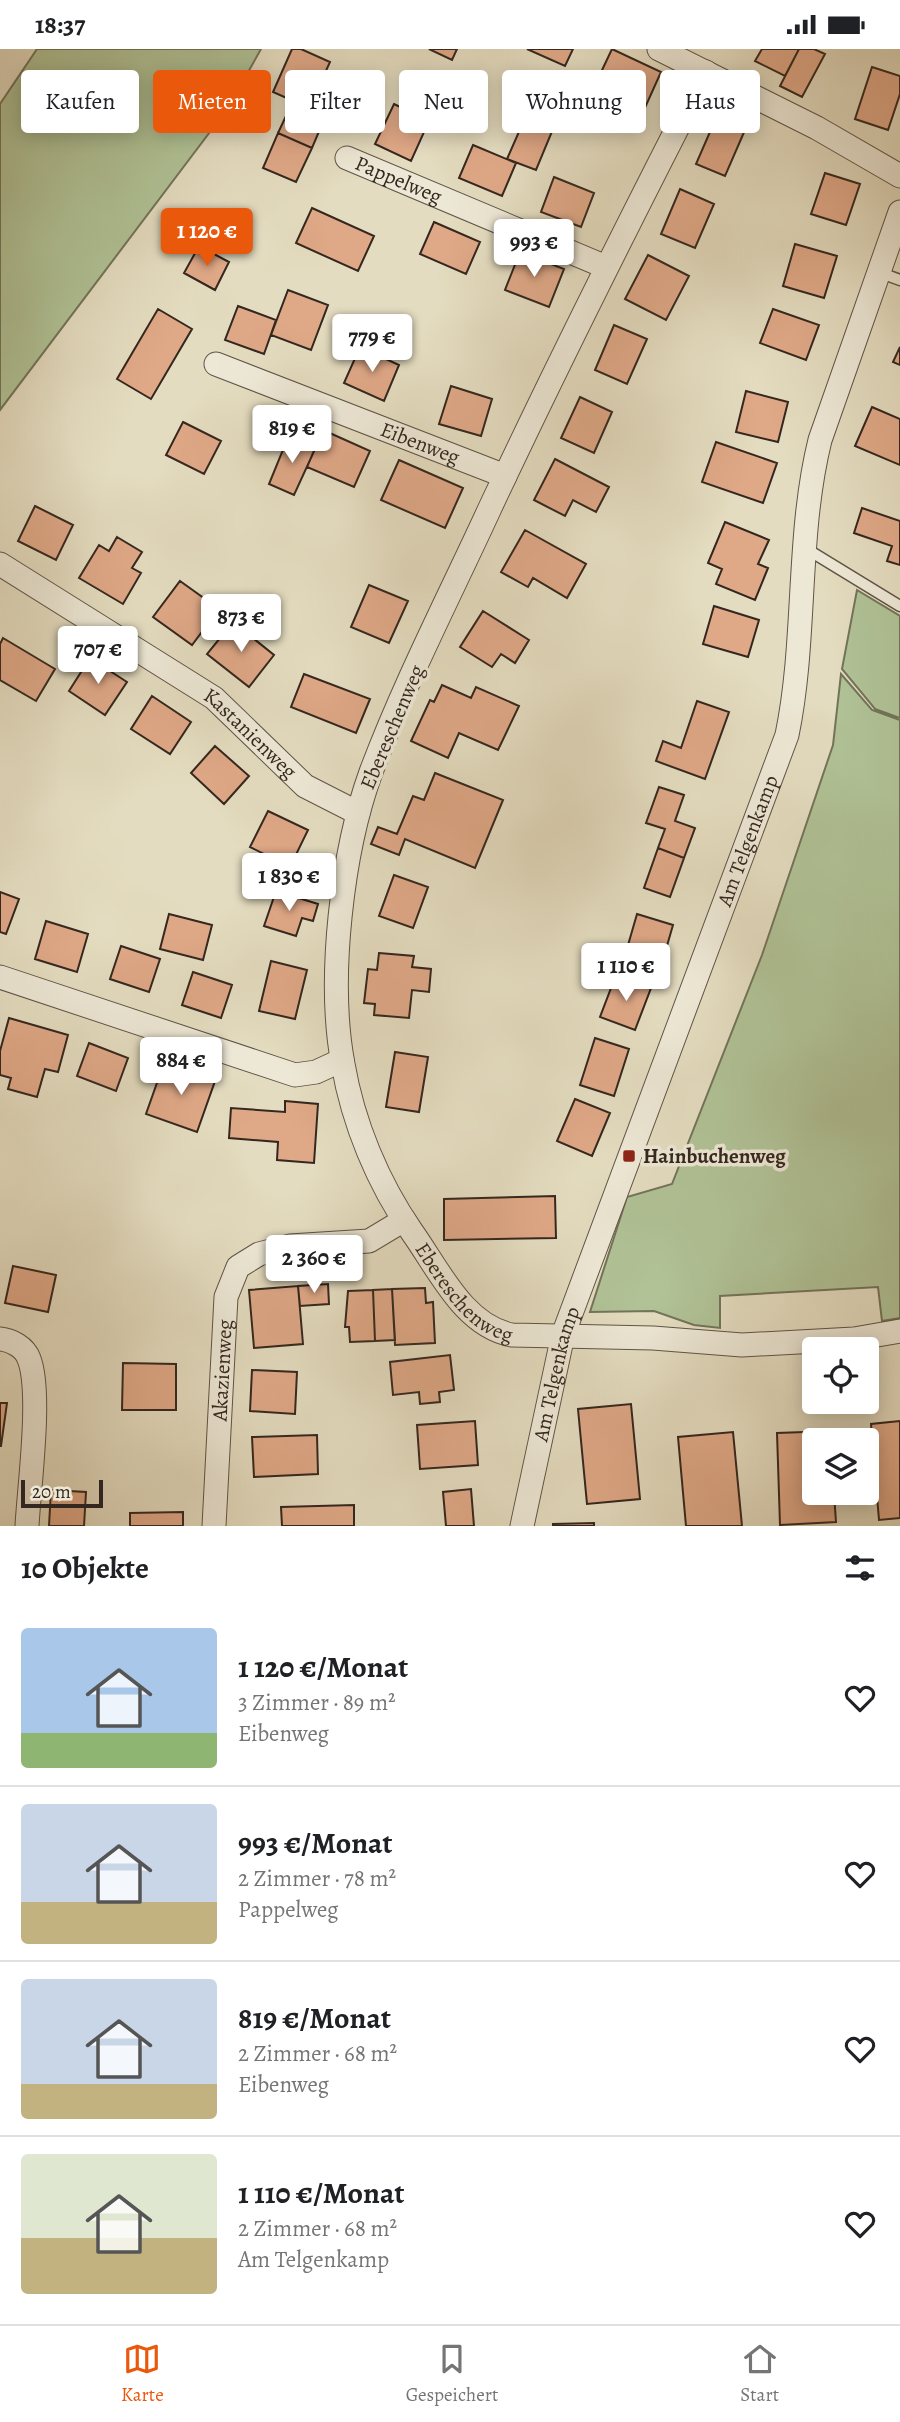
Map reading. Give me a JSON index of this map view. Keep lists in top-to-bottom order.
{
  "streets": {
    "street": [
      "Pappelweg",
      "Eibenweg",
      "Ebereschenweg",
      "Kastanienweg",
      "Am Telgenkamp",
      "Akazienweg"
    ]
  },
  "crossings": [
    ["Pappelweg", "Ebereschenweg"],
    ["Eibenweg", "Ebereschenweg"],
    ["Ebereschenweg", "Kastanienweg"],
    ["Ebereschenweg", "Am Telgenkamp"],
    ["Ebereschenweg", "Akazienweg"]
  ],
  "places": {
    "transit": ["Hainbuchenweg"]
  },
  "scale_bar": "20 m",
  "page": {
    "status": "18:37",
    "chip": [
      "Kaufen",
      "Mieten",
      "Filter",
      "Neu",
      "Wohnung",
      "Haus"
    ],
    "price": [
      "1 120 €",
      "993 €",
      "779 €",
      "819 €",
      "873 €",
      "707 €",
      "1 830 €",
      "1 110 €",
      "884 €",
      "2 360 €"
    ],
    "scale": "20 m",
    "heading": "10 Objekte",
    "list": [
      {
        "name": "1 120 €/Monat",
        "note": "3 Zimmer · 89 m² · Eibenweg"
      },
      {
        "name": "993 €/Monat",
        "note": "2 Zimmer · 78 m² · Pappelweg"
      },
      {
        "name": "819 €/Monat",
        "note": "2 Zimmer · 68 m² · Eibenweg"
      },
      {
        "name": "1 110 €/Monat",
        "note": "2 Zimmer · 68 m² · Am Telgenkamp"
      }
    ],
    "tabs": ["Karte", "Gespeichert", "Start"]
  }
}
